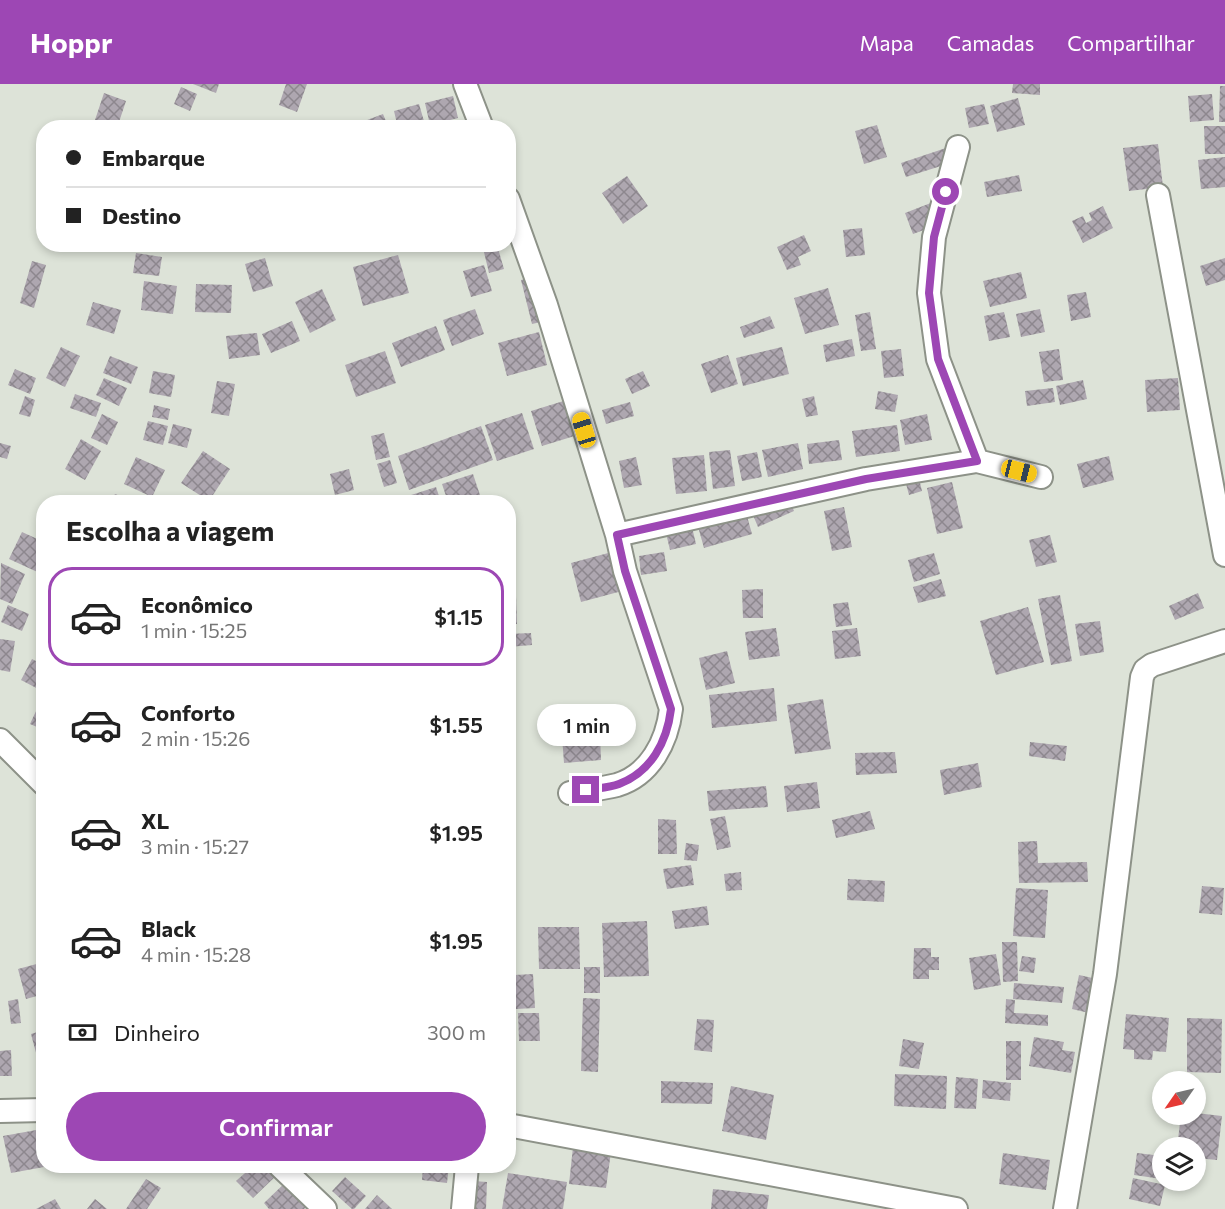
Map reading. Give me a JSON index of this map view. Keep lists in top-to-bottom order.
{
  "north": "bottom left",
  "page": {
    "header": "Hoppr",
    "nav": ["Mapa", "Camadas", "Compartilhar"],
    "banner": ["Embarque", "Destino"],
    "heading": "Escolha a viagem",
    "list": [
      {
        "name": "Econômico",
        "note": "1 min · 15:25",
        "value": "$1.15"
      },
      {
        "name": "Conforto",
        "note": "2 min · 15:26",
        "value": "$1.55"
      },
      {
        "name": "XL",
        "note": "3 min · 15:27",
        "value": "$1.95"
      },
      {
        "name": "Black",
        "note": "4 min · 15:28",
        "value": "$1.95"
      }
    ],
    "bubble": "1 min",
    "pay": ["Dinheiro", "300 m"],
    "buttons": "Confirmar"
  }
}
